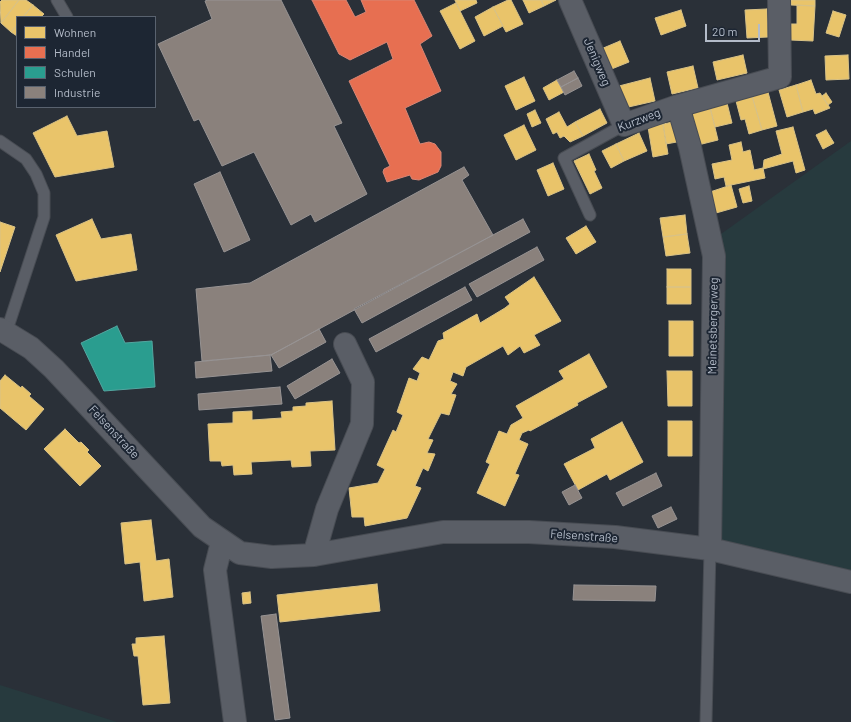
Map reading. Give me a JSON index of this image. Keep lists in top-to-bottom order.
{
  "streets": {
    "street": [
      "Jenigweg",
      "Kurzweg",
      "Meinetsbergerweg",
      "Felsenstraße"
    ]
  },
  "crossings": [
    ["Jenigweg", "Kurzweg"],
    ["Kurzweg", "Meinetsbergerweg"],
    ["Meinetsbergerweg", "Felsenstraße"]
  ],
  "legend": [
    "Wohnen",
    "Handel",
    "Schulen",
    "Industrie"
  ],
  "scale_bar": "20 m"
}
